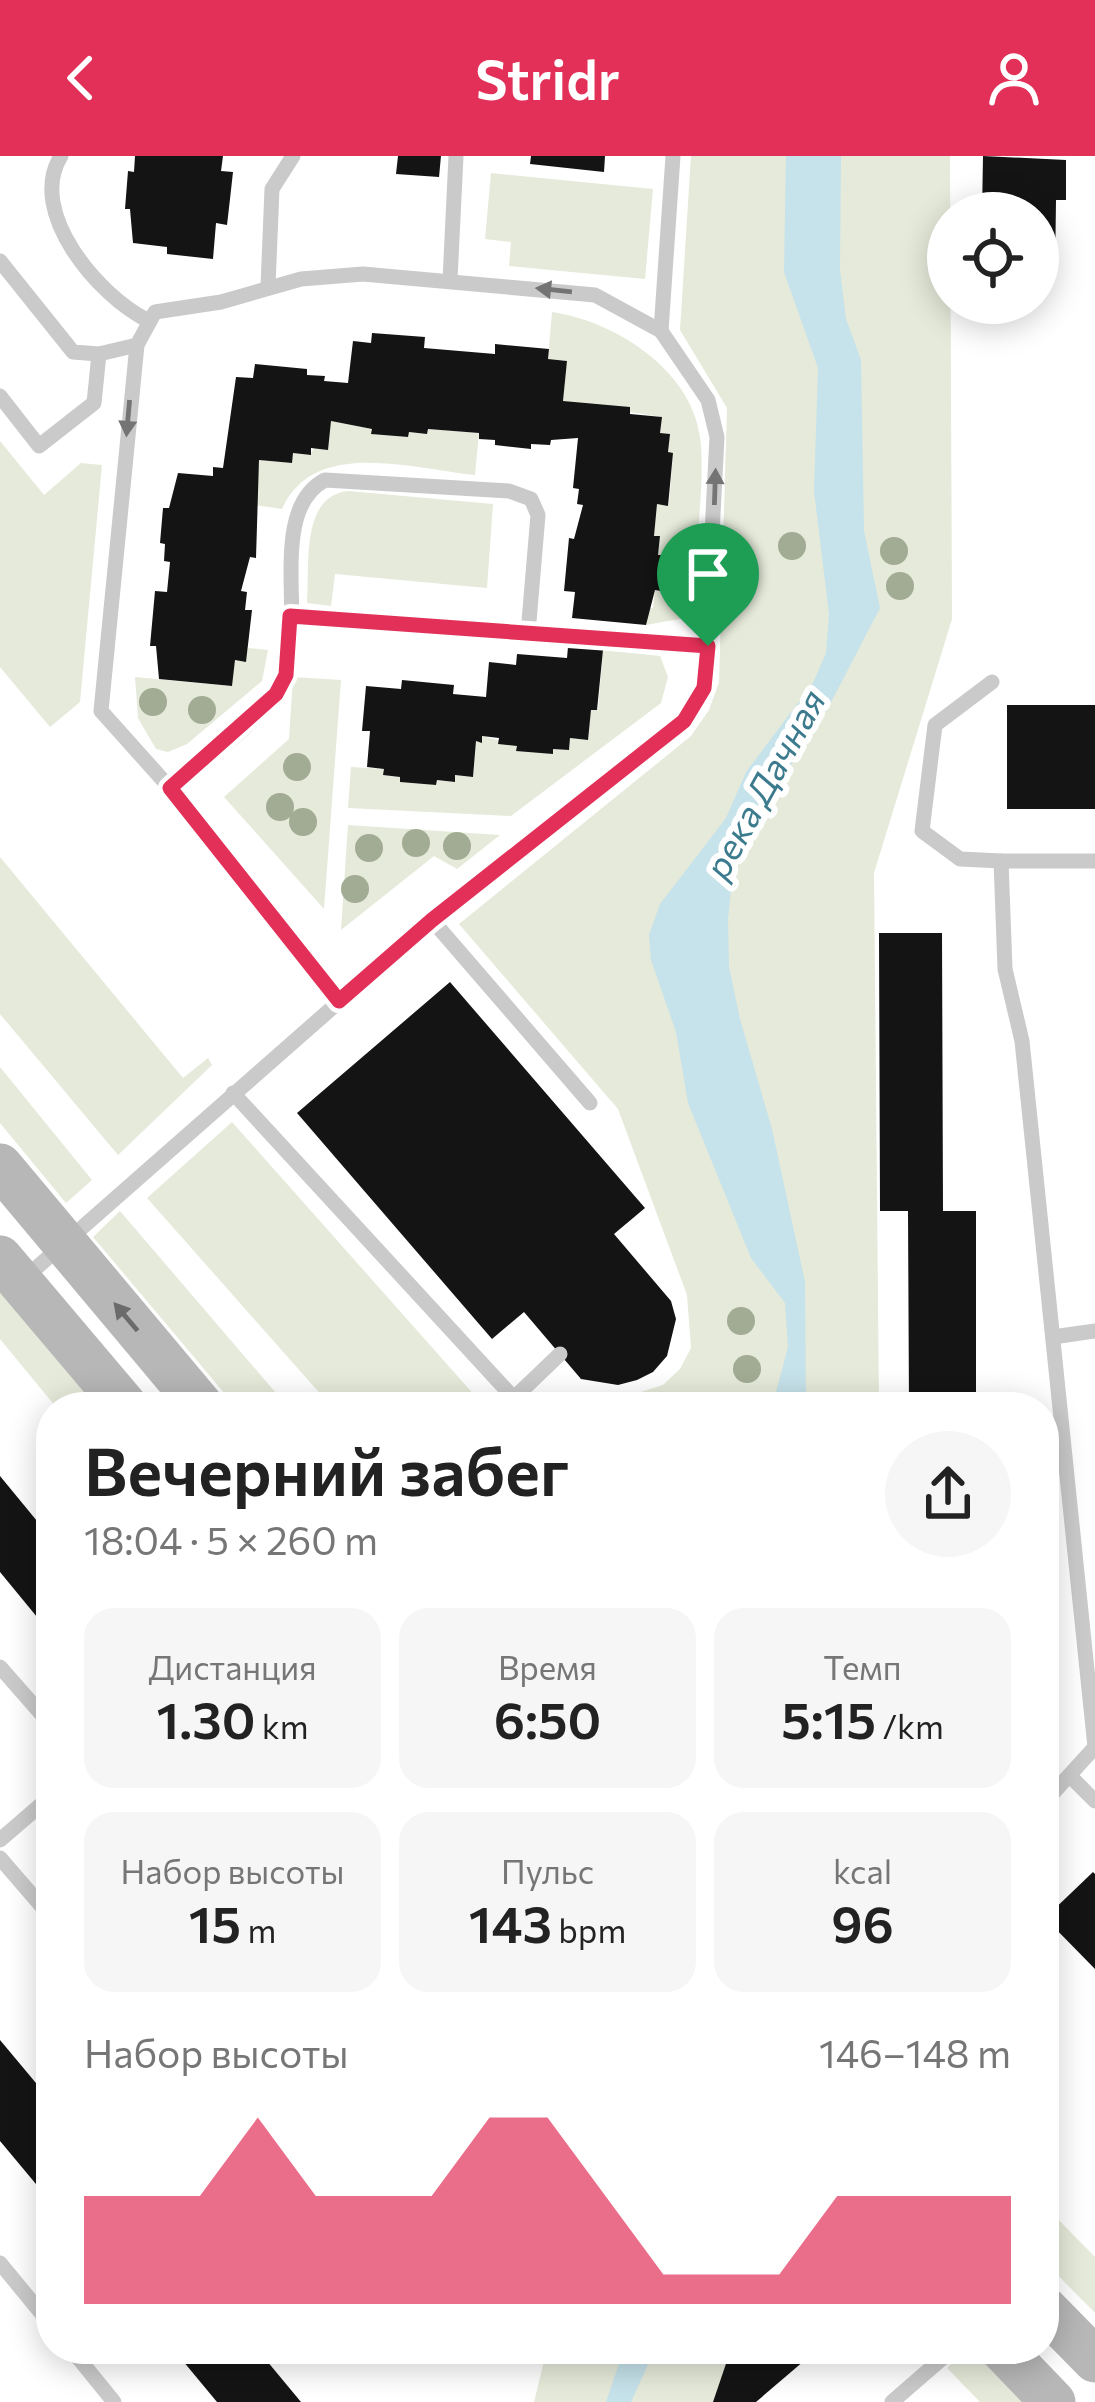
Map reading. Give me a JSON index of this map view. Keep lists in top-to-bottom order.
{
  "water": ["река Дачная"],
  "page": {
    "header": "Stridr",
    "heading": ["Вечерний забег", "18:04 · 5 × 260 m"],
    "stats": [
      ["Дистанция", "1.30 km"],
      ["Время", "6:50"],
      ["Темп", "5:15 /km"],
      ["Набор высоты", "15 m"],
      ["Пульс", "143 bpm"],
      ["kcal", "96"]
    ],
    "chart": ["Набор высоты", "146–148 m"]
  }
}
